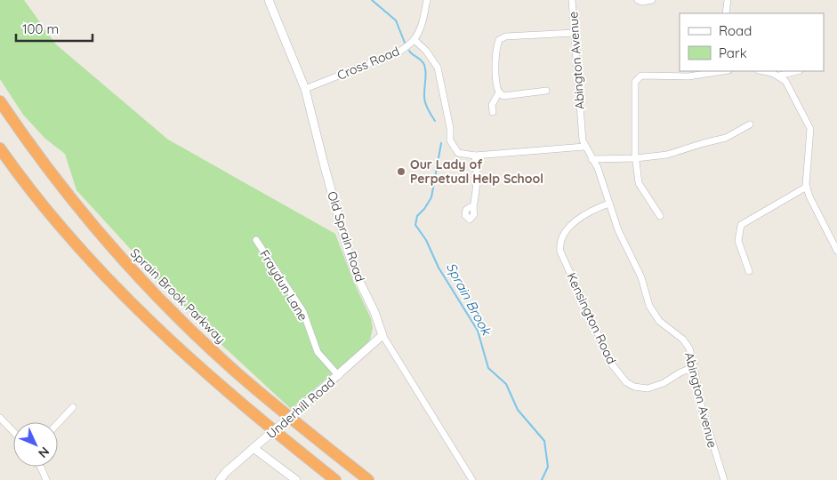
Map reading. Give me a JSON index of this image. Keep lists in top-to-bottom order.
{
  "streets": {
    "highway": ["Sprain Brook Parkway"],
    "street": [
      "Abington Avenue",
      "Cross Road",
      "Old Sprain Road",
      "Fraydun Lane",
      "Kensington Road",
      "Underhill Road"
    ]
  },
  "crossings": [
    ["Abington Avenue", "Kensington Road"],
    ["Cross Road", "Old Sprain Road"],
    ["Old Sprain Road", "Underhill Road"],
    ["Fraydun Lane", "Underhill Road"]
  ],
  "water": ["Sprain Brook"],
  "places": ["Our Lady of Perpetual Help School"],
  "legend": ["Road", "Park"],
  "scale_bar": "100 m",
  "north": "bottom right"
}
